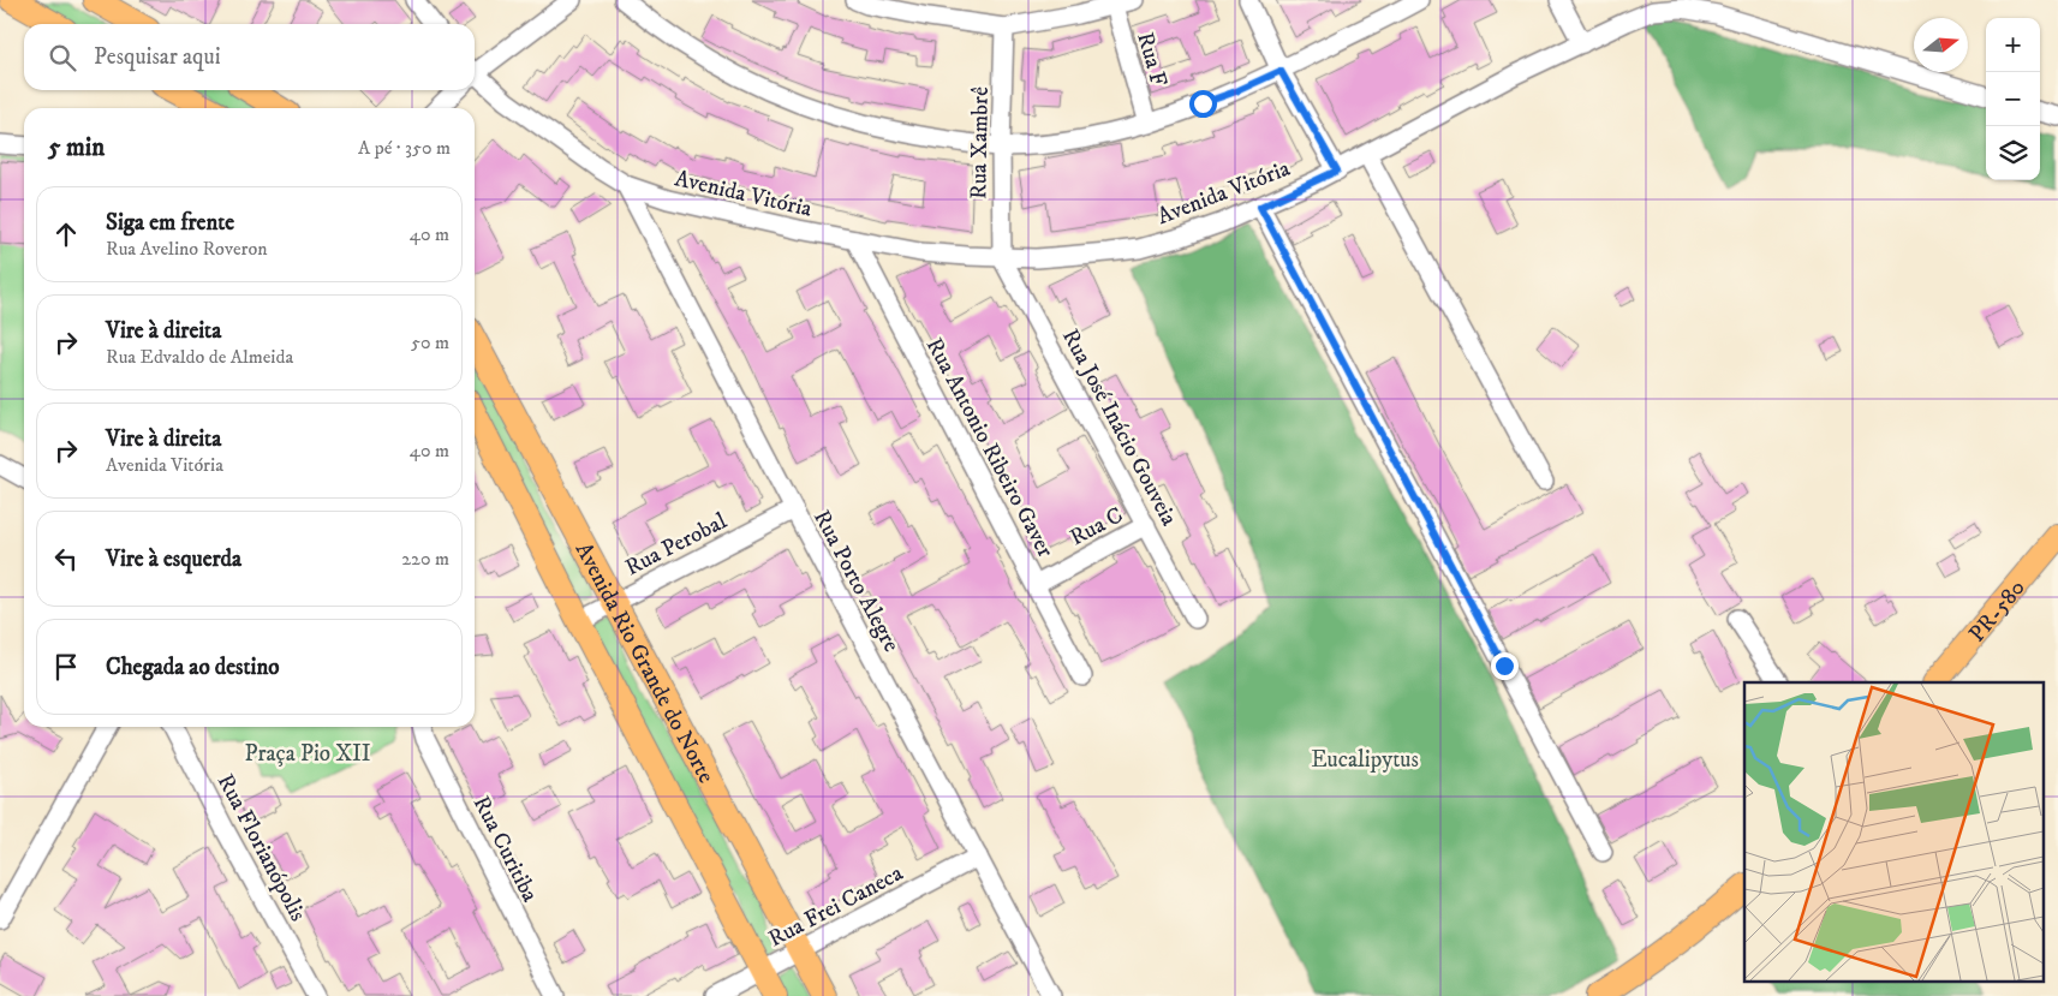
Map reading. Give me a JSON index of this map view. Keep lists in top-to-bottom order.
{
  "streets": {
    "main road": ["PR-580", "Avenida Rio Grande do Norte"],
    "street": [
      "Rua F",
      "Rua Xambrê",
      "Avenida Vitória",
      "Rua José Inácio Gouveia",
      "Rua Antonio Ribeiro Gaver",
      "Rua C",
      "Rua Perobal",
      "Rua Porto Alegre",
      "Rua Florianópolis",
      "Rua Curitiba",
      "Rua Frei Caneca"
    ]
  },
  "crossings": [
    ["Rua Xambrê", "Avenida Vitória"],
    ["Rua Xambrê", "Rua José Inácio Gouveia"],
    ["Avenida Vitória", "Rua José Inácio Gouveia"],
    ["Avenida Vitória", "Rua Antonio Ribeiro Gaver"],
    ["Avenida Vitória", "Rua Porto Alegre"],
    ["Rua José Inácio Gouveia", "Rua C"],
    ["Rua Antonio Ribeiro Gaver", "Rua C"],
    ["Rua Perobal", "Rua Porto Alegre"],
    ["Rua Perobal", "Avenida Rio Grande do Norte"],
    ["Rua Porto Alegre", "Rua Frei Caneca"],
    ["Avenida Rio Grande do Norte", "Rua Frei Caneca"]
  ],
  "parks": ["Praça Pio XII", "Eucalipytus"],
  "north": "right",
  "page": {
    "map_buttons": ["+", "−"],
    "search": "Pesquisar aqui",
    "heading": ["5 min", "A pé · 350 m"],
    "list": [
      ["Siga em frente", "Rua Avelino Roveron", "40 m"],
      ["Vire à direita", "Rua Edvaldo de Almeida", "50 m"],
      ["Vire à direita", "Avenida Vitória", "40 m"],
      ["Vire à esquerda", "220 m"],
      "Chegada ao destino"
    ]
  }
}
